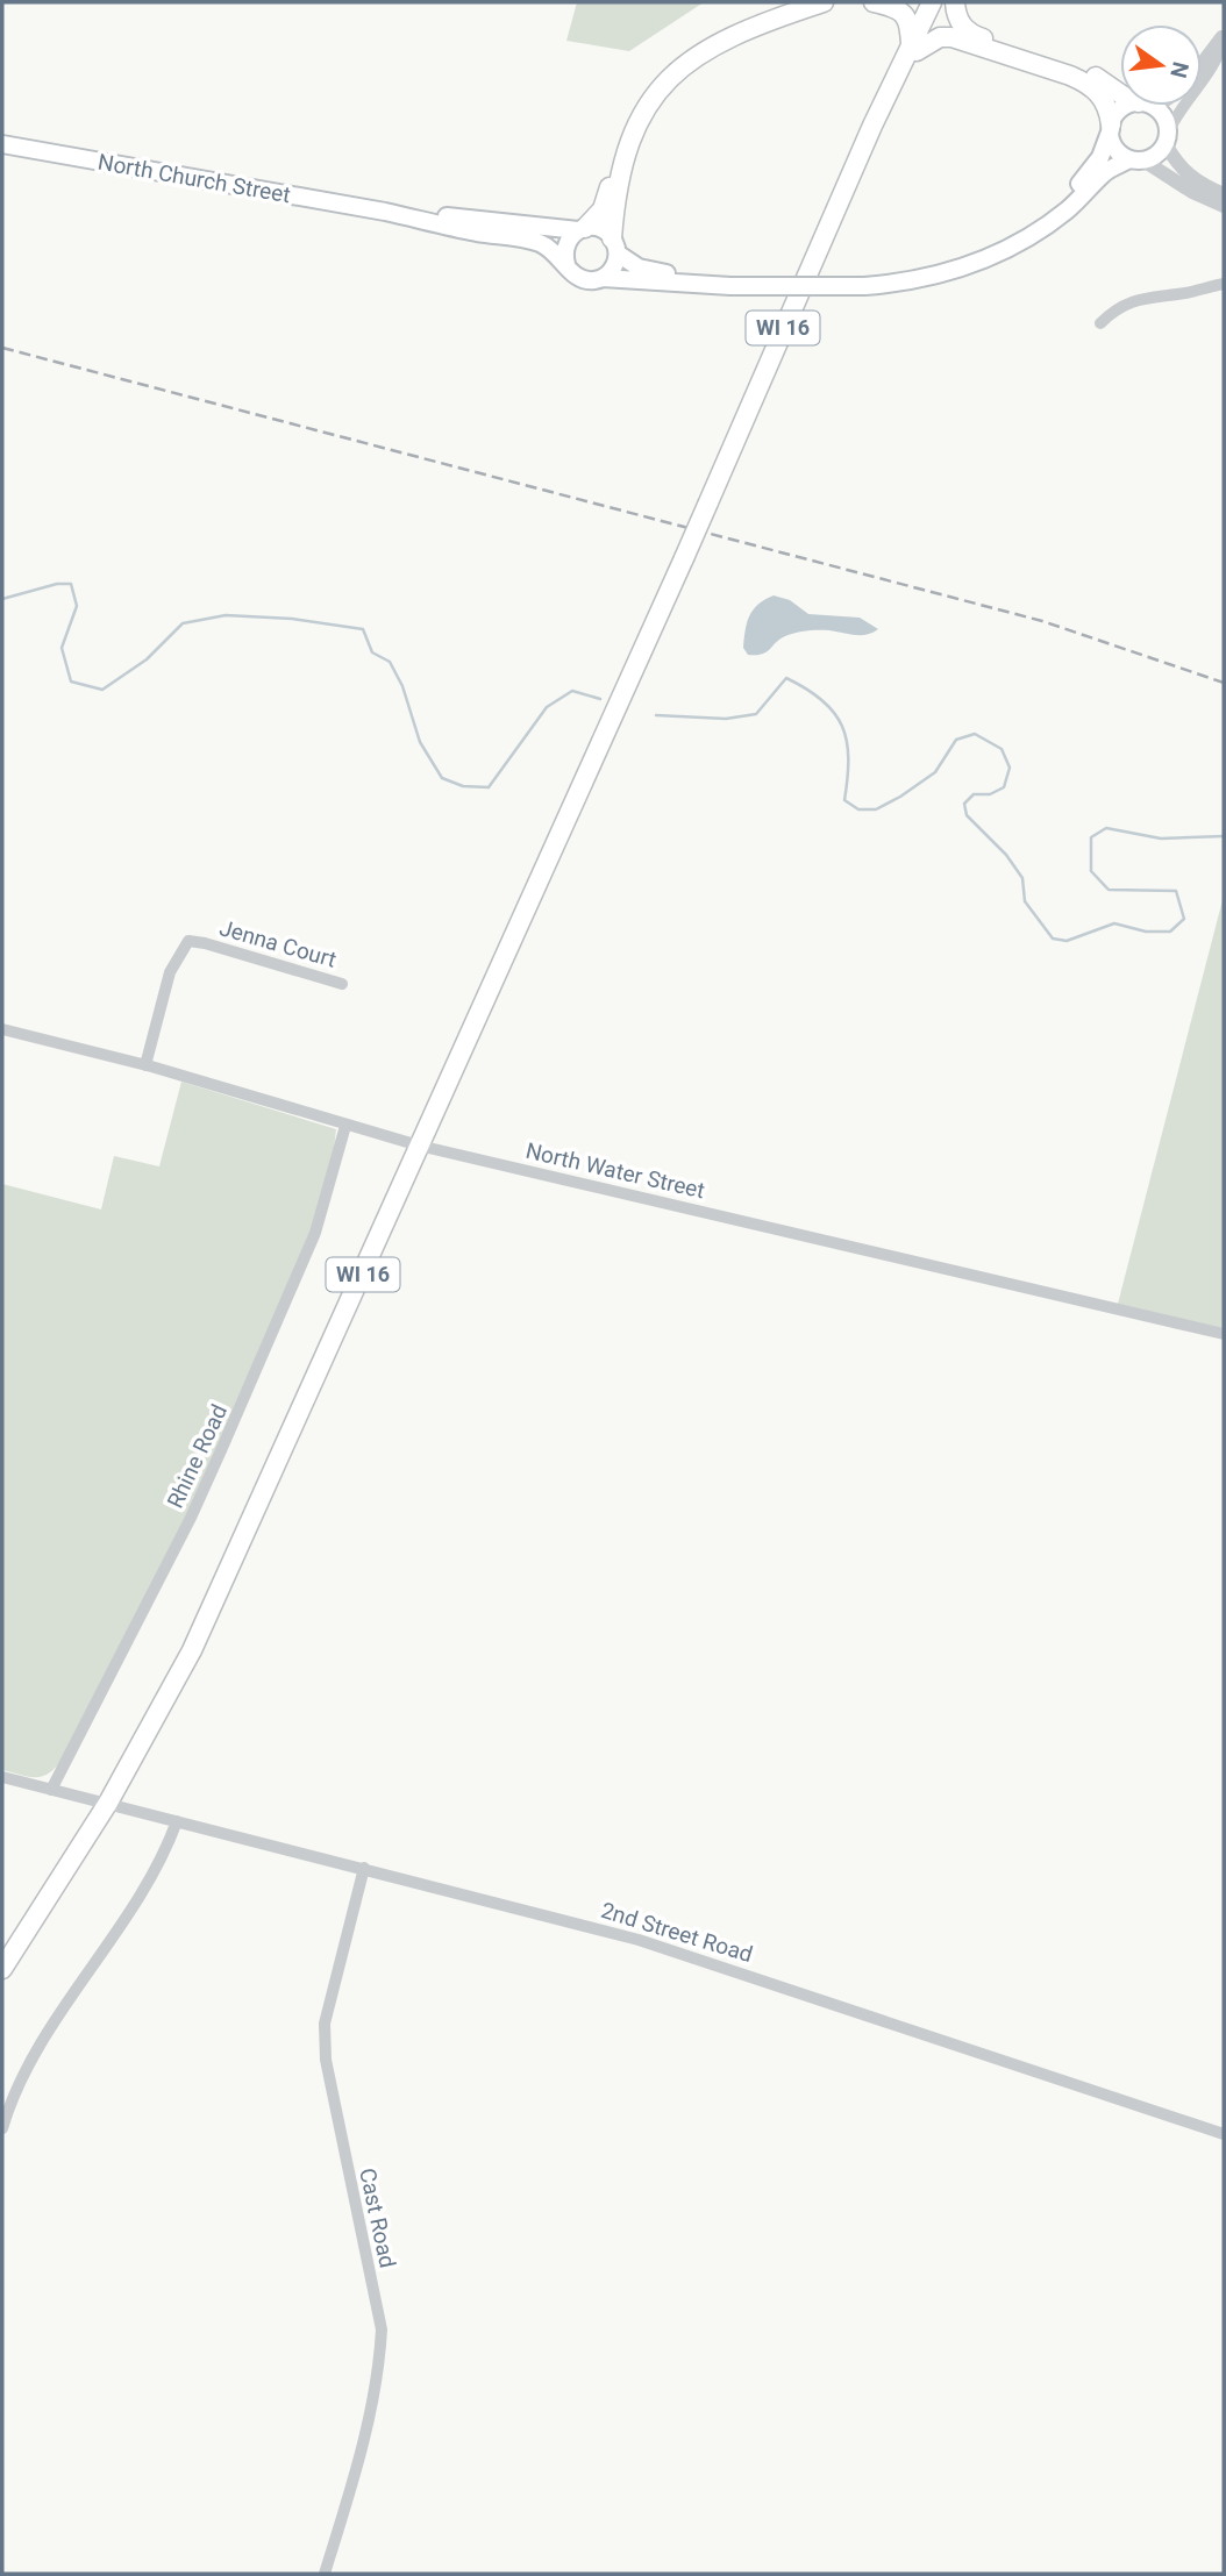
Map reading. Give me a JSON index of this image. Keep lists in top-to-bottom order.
{
  "streets": {
    "highway": ["WI 16"],
    "main road": ["North Church Street"],
    "street": [
      "Jenna Court",
      "North Water Street",
      "Rhine Road",
      "2nd Street Road",
      "Cast Road"
    ]
  },
  "crossings": [
    ["WI 16", "North Water Street"],
    ["WI 16", "2nd Street Road"],
    ["Jenna Court", "North Water Street"],
    ["North Water Street", "Rhine Road"],
    ["Rhine Road", "2nd Street Road"],
    ["2nd Street Road", "Cast Road"]
  ],
  "north": "right"
}
